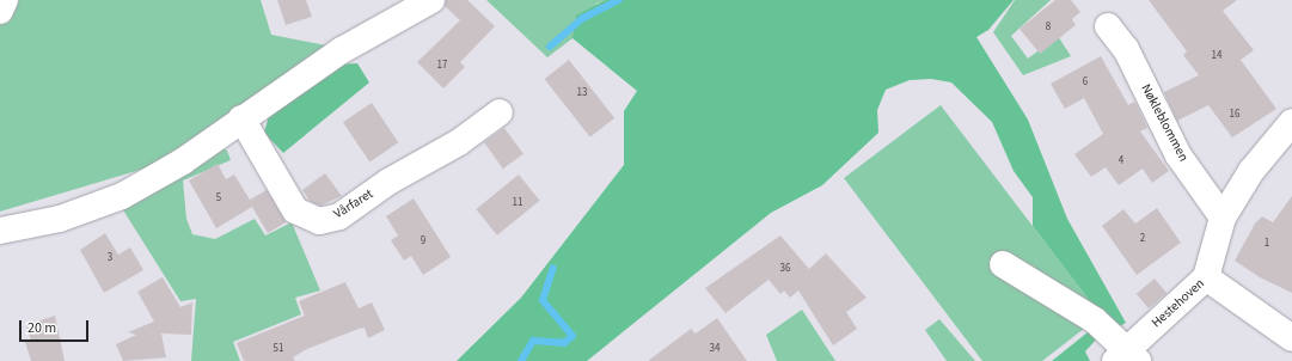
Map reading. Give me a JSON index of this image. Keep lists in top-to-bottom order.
{
  "streets": {
    "street": ["Nøkleblommen", "Vårfaret", "Hestehoven"]
  },
  "house_numbers": [
    "8",
    "14",
    "17",
    "6",
    "13",
    "16",
    "4",
    "5",
    "11",
    "2",
    "9",
    "1",
    "3",
    "36",
    "51",
    "34"
  ],
  "scale_bar": "20 m"
}
